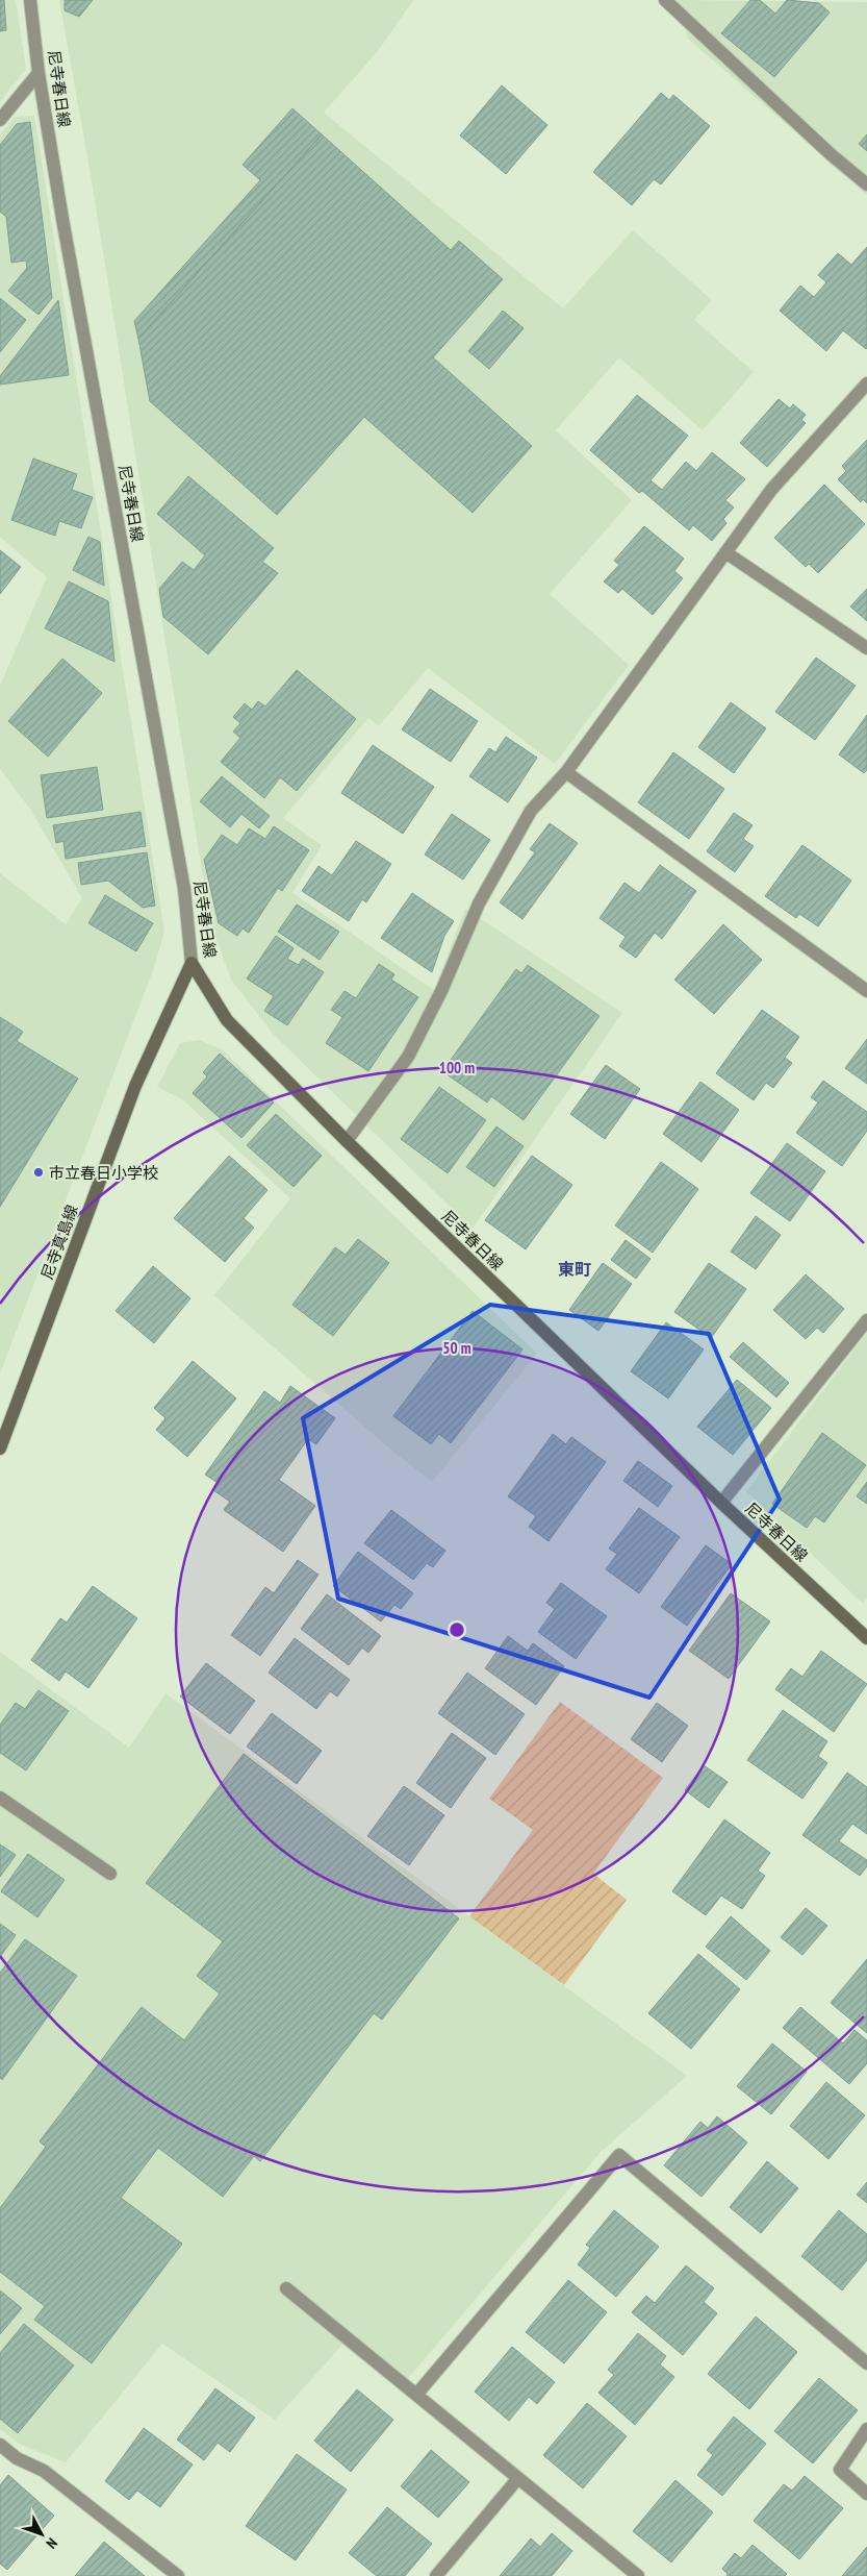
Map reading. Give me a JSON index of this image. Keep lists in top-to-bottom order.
{
  "streets": {
    "street": ["尼寺春日線", "尼寺真島線"]
  },
  "crossings": [
    ["尼寺春日線", "尼寺真島線"]
  ],
  "districts": ["東町"],
  "places": ["市立春日小学校"],
  "north": "bottom right",
  "rings": ["100 m", "50 m"]
}
